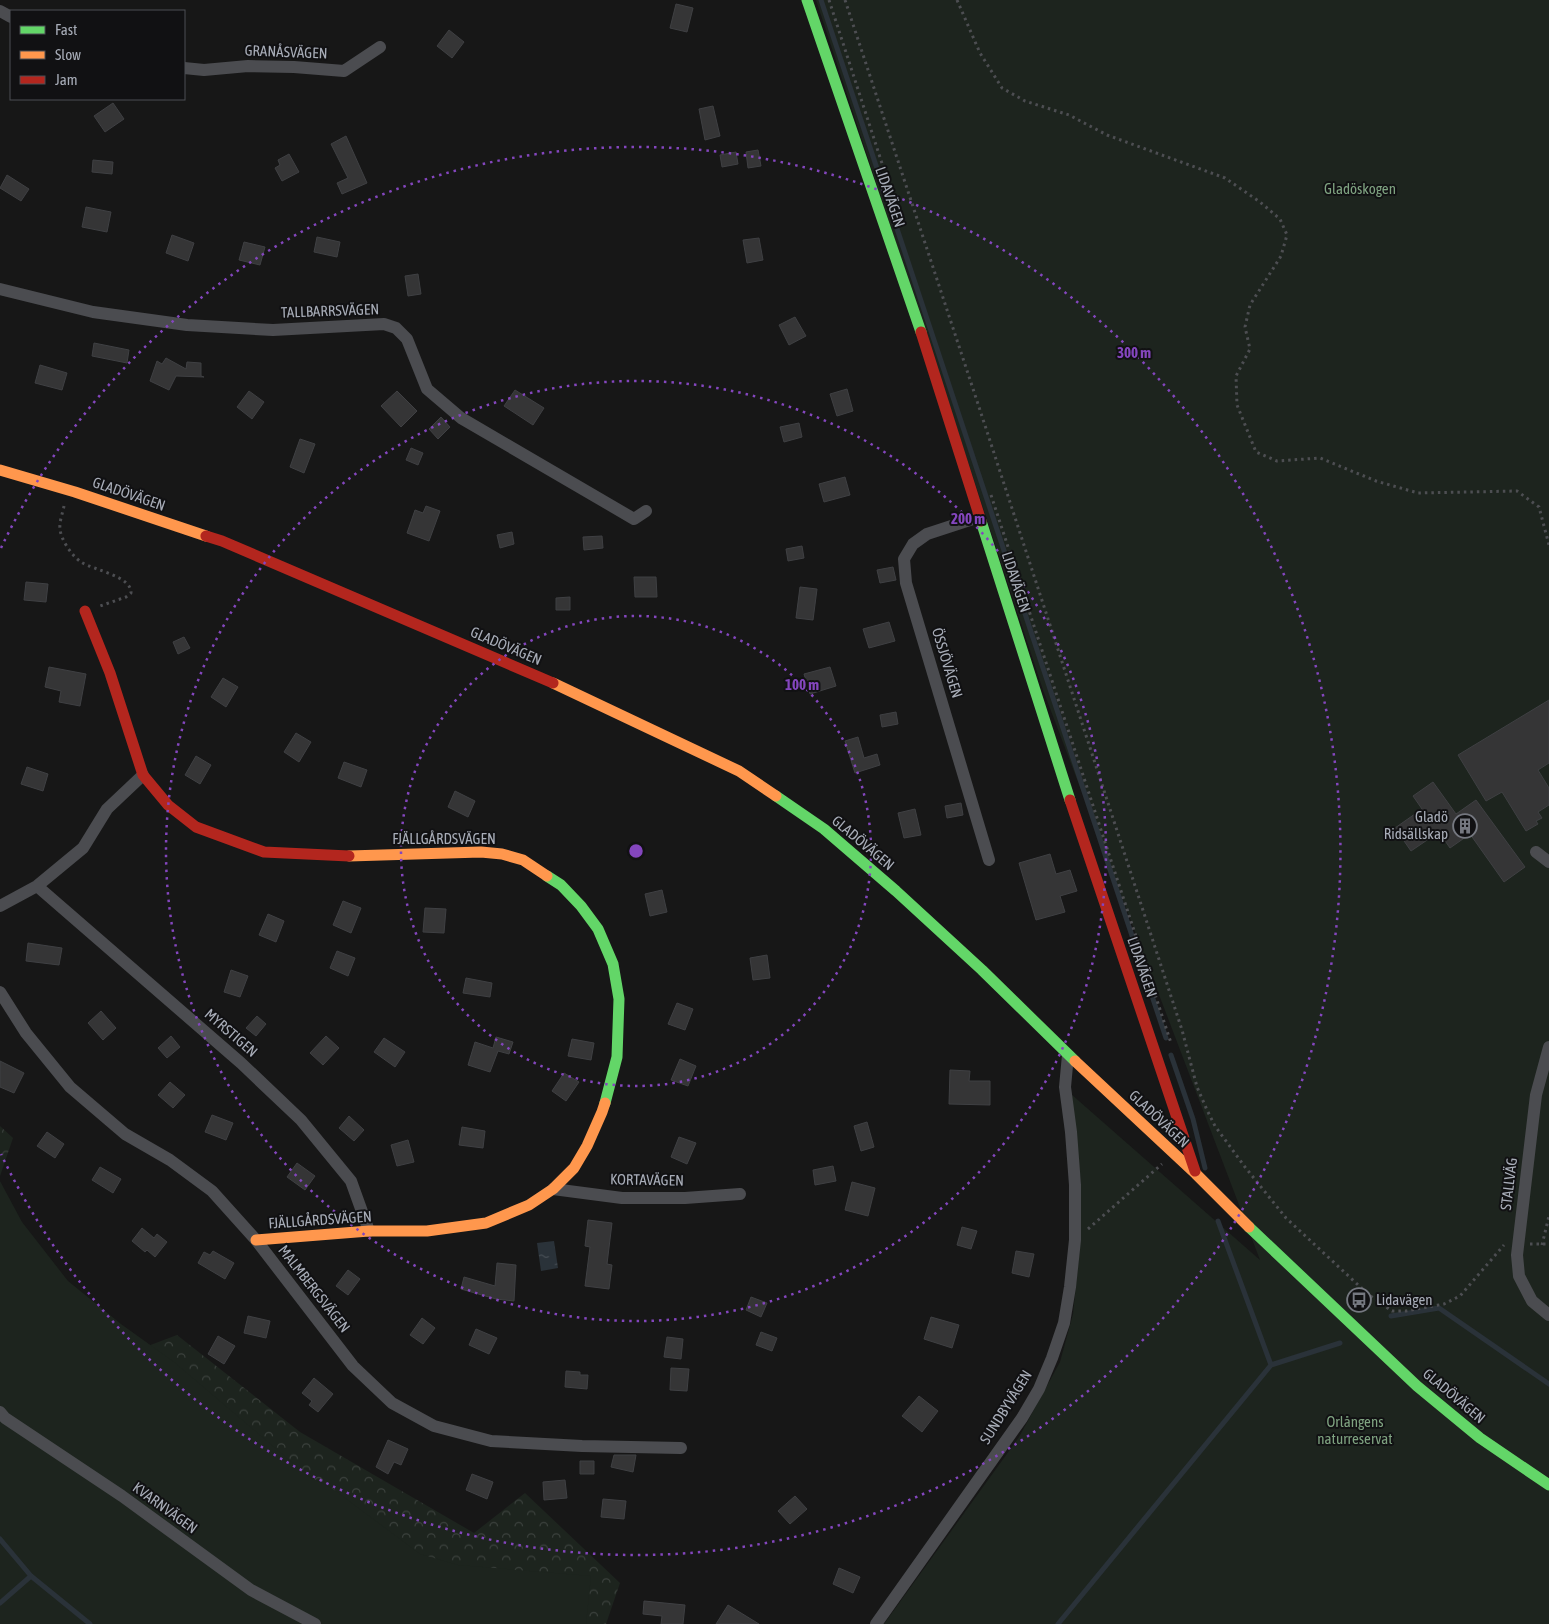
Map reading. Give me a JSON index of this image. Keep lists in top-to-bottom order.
{
  "streets": {
    "street": [
      "GRANÅSVÄGEN",
      "LIDAVÄGEN",
      "TALLBARRSVÄGEN",
      "GLADÖVÄGEN",
      "ÖSSJÖVÄGEN",
      "FJÄLLGÅRDSVÄGEN",
      "MYRSTIGEN",
      "KORTAVÄGEN",
      "STALLVÄG",
      "MALMBERGSVÄGEN",
      "SUNDBYVÄGEN",
      "KVARNVÄGEN"
    ]
  },
  "crossings": [
    ["LIDAVÄGEN", "GLADÖVÄGEN"],
    ["LIDAVÄGEN", "ÖSSJÖVÄGEN"],
    ["GLADÖVÄGEN", "SUNDBYVÄGEN"],
    ["FJÄLLGÅRDSVÄGEN", "MYRSTIGEN"],
    ["FJÄLLGÅRDSVÄGEN", "KORTAVÄGEN"],
    ["FJÄLLGÅRDSVÄGEN", "MALMBERGSVÄGEN"]
  ],
  "parks": ["Gladöskogen", "Orlångens naturreservat"],
  "places": {
    "building": ["Gladö Ridsällskap"],
    "bus stop": ["Lidavägen"]
  },
  "legend": ["Fast", "Slow", "Jam"],
  "rings": ["300 m", "200 m", "100 m"]
}
